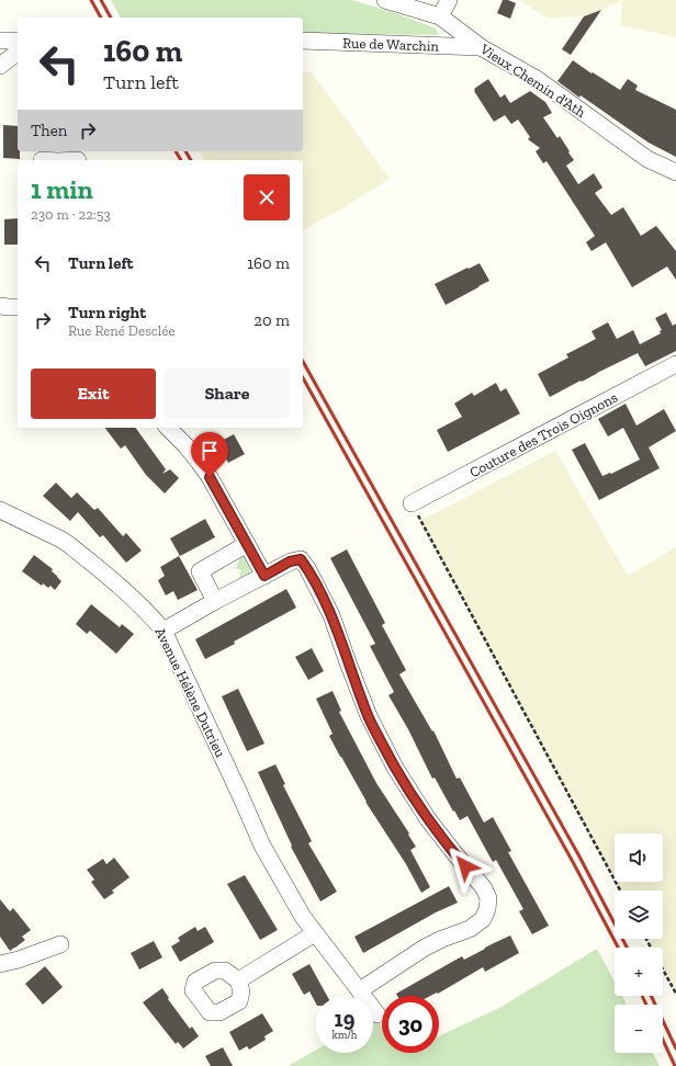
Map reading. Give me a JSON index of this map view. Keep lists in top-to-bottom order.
{
  "streets": {
    "street": [
      "Rue de Warchin",
      "Vieux Chemin d'Ath",
      "Couture des Trois Oignons",
      "Avenue Hélène Dutrieu"
    ]
  },
  "crossings": [
    ["Rue de Warchin", "Vieux Chemin d'Ath"]
  ],
  "page": {
    "turn": ["160 m", "Turn left"],
    "then": "Then",
    "heading": ["1 min", "230 m · 22:53"],
    "list": [
      {
        "name": "Turn left",
        "value": "160 m"
      },
      {
        "name": "Turn right",
        "note": "Rue René Desclée",
        "value": "20 m"
      }
    ],
    "buttons": ["Exit", "Share"],
    "map_buttons": ["+", "−"],
    "speed": "19 km/h",
    "limit": "30"
  }
}
